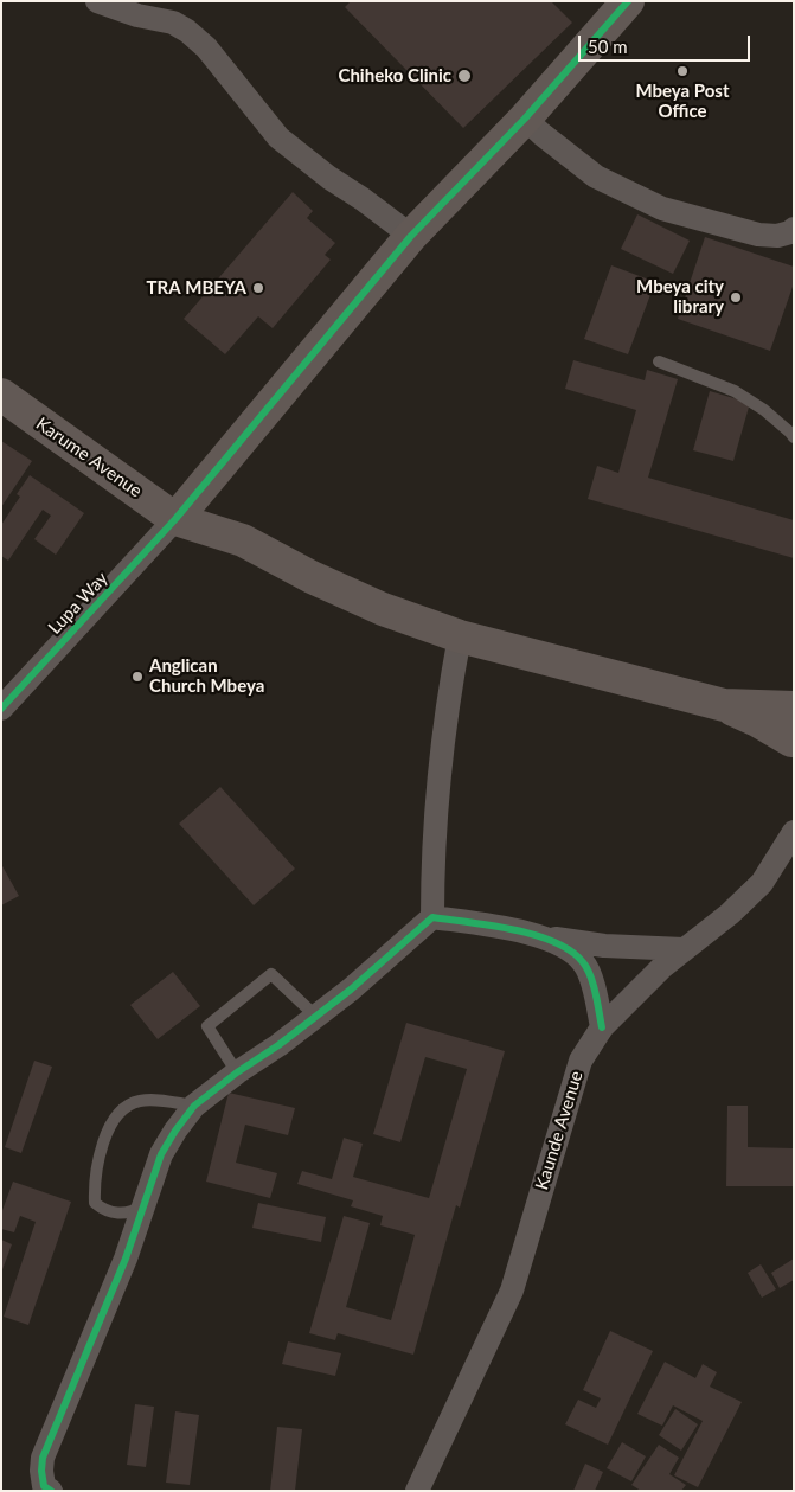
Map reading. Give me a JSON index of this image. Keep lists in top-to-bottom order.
{
  "streets": {
    "main road": ["Karume Avenue"],
    "street": ["Lupa Way", "Kaunde Avenue"]
  },
  "crossings": [
    ["Karume Avenue", "Lupa Way"]
  ],
  "places": [
    "Mbeya Post Office",
    "Chiheko Clinic",
    "TRA MBEYA",
    "Mbeya city library",
    "Anglican Church Mbeya"
  ],
  "scale_bar": "50 m"
}
